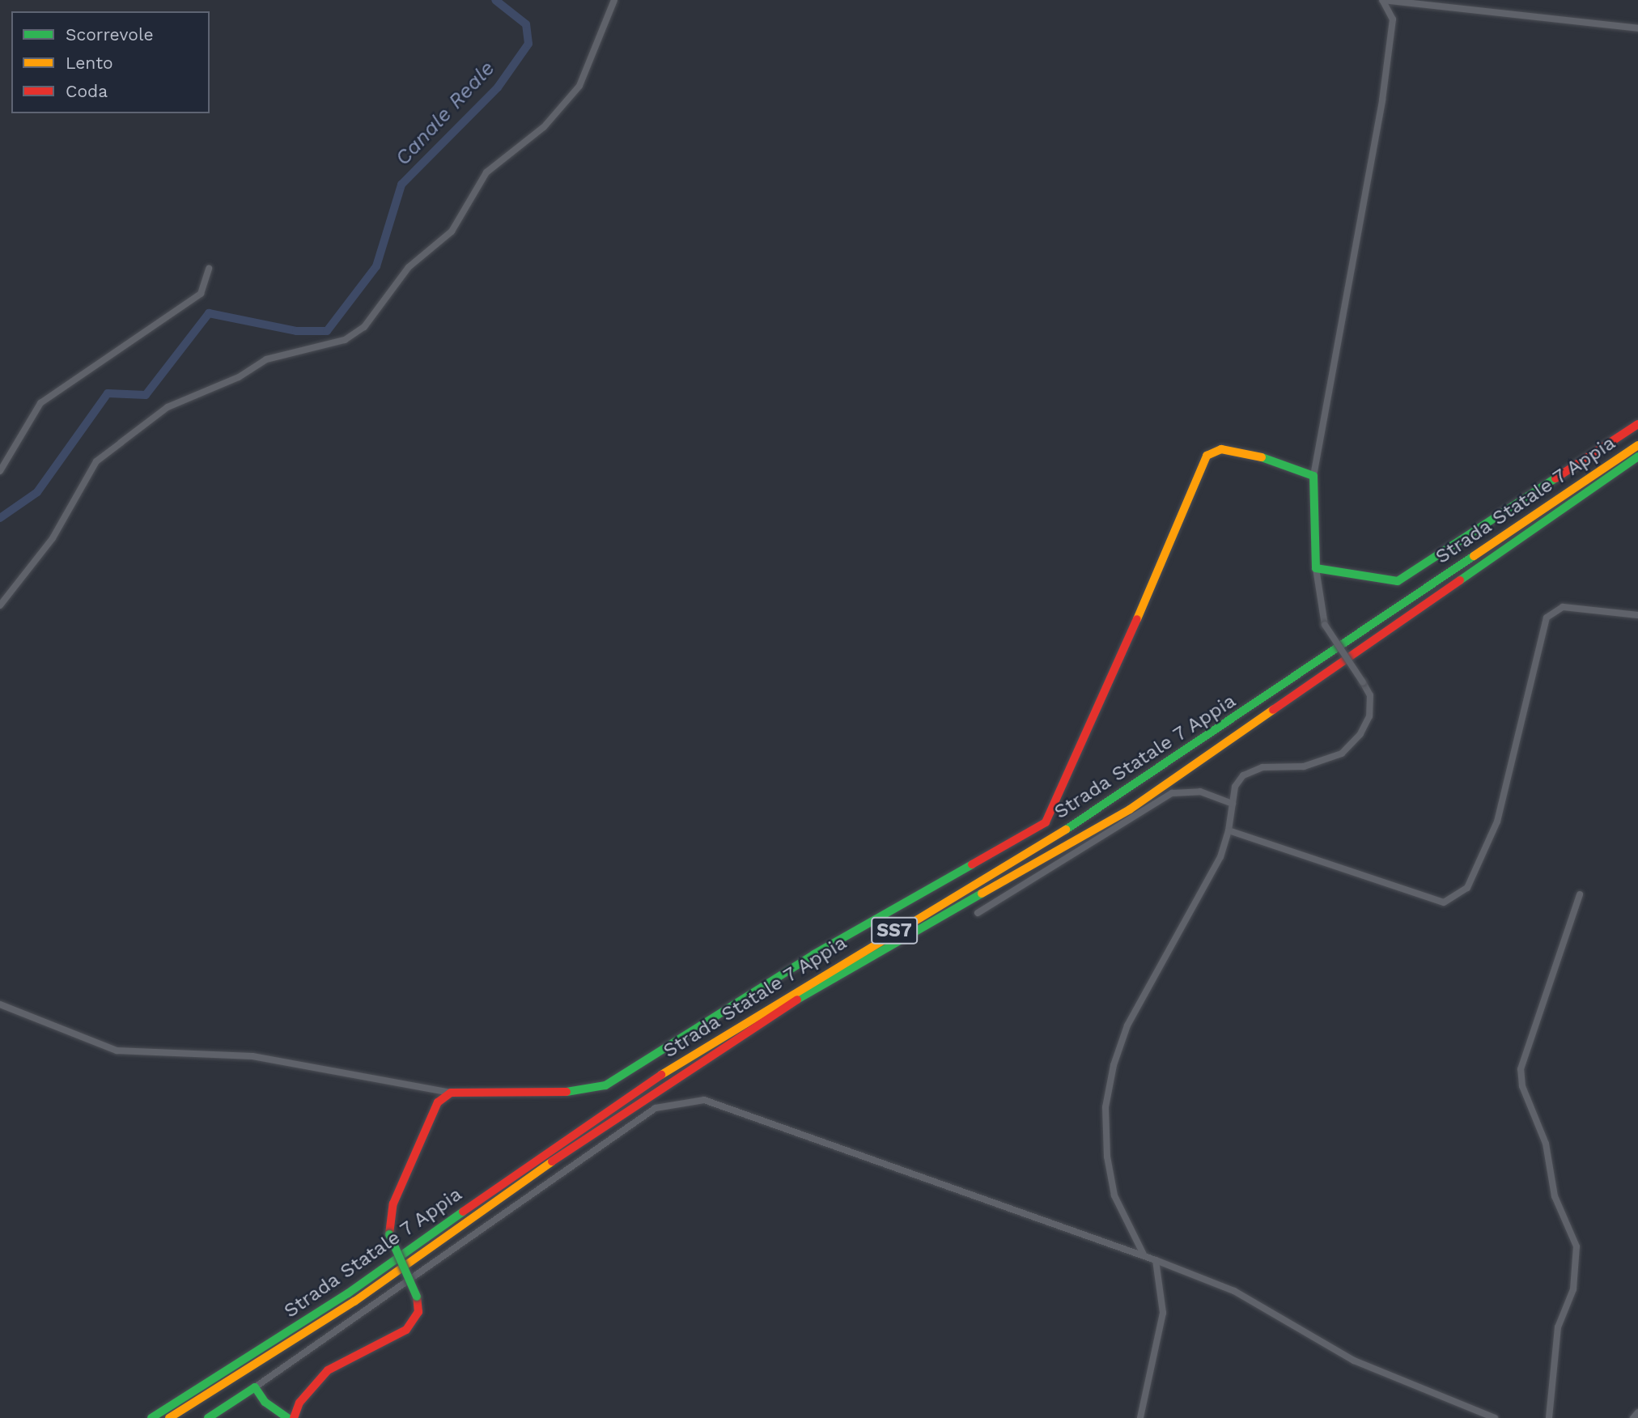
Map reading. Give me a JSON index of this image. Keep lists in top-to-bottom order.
{
  "streets": {
    "main road": ["Strada Statale 7 Appia", "SS7"]
  },
  "water": ["Canale Reale"],
  "legend": ["Scorrevole", "Lento", "Coda"]
}
